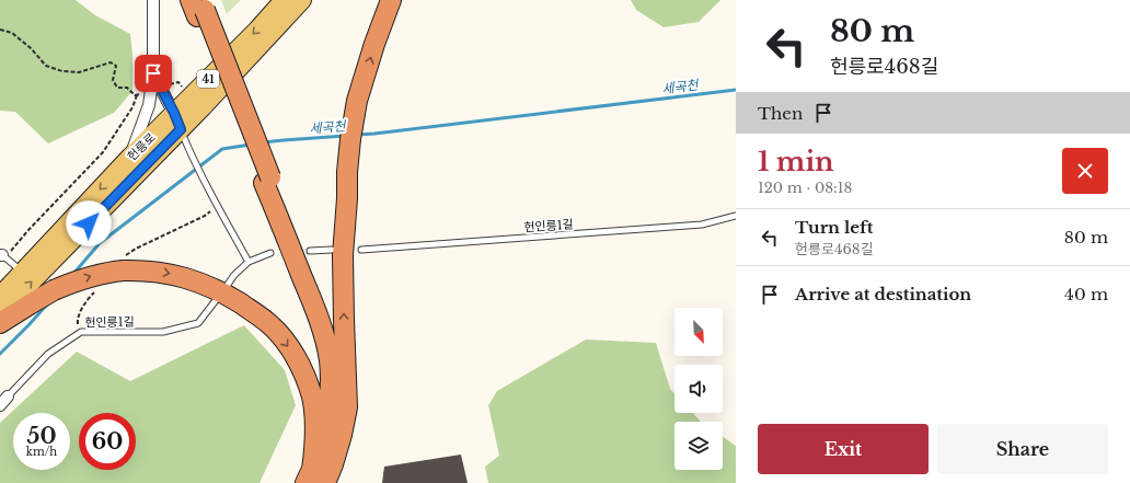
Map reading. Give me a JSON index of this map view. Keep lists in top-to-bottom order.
{
  "streets": {
    "main road": ["41", "헌릉로"],
    "lane": ["헌인릉1길"]
  },
  "water": ["세곡천"],
  "north": "bottom right",
  "page": {
    "turn": ["80 m", "헌릉로468길"],
    "then": "Then",
    "heading": ["1 min", "120 m · 08:18"],
    "list": [
      {
        "name": "Turn left",
        "note": "헌릉로468길",
        "value": "80 m"
      },
      {
        "name": "Arrive at destination",
        "value": "40 m"
      }
    ],
    "speed": "50 km/h",
    "limit": "60",
    "buttons": ["Exit", "Share"]
  }
}
